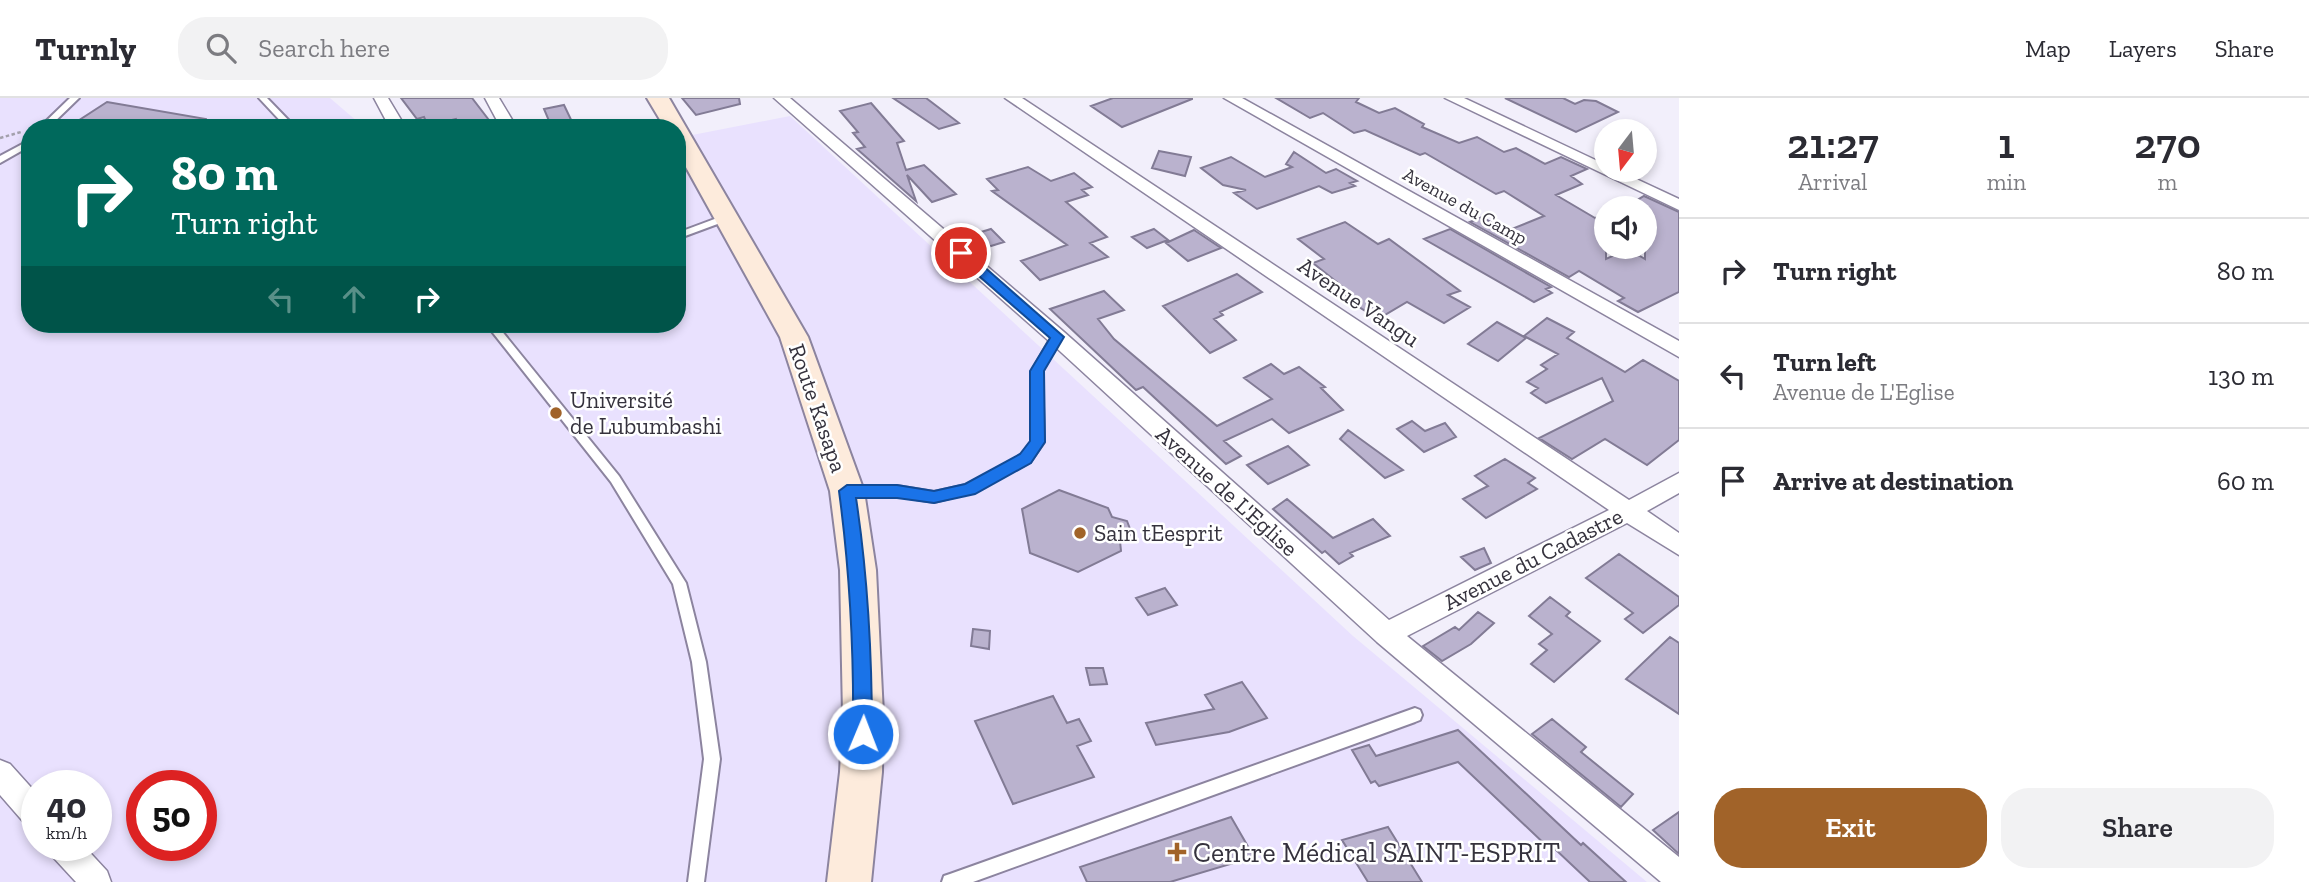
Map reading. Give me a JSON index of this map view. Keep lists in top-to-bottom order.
{
  "streets": {
    "main road": ["Route Kasapa"],
    "street": [
      "Avenue du Camp",
      "Avenue Vangu",
      "Avenue de L'Eglise",
      "Avenue du Cadastre"
    ]
  },
  "crossings": [
    ["Avenue Vangu", "Avenue du Cadastre"],
    ["Avenue de L'Eglise", "Avenue du Cadastre"]
  ],
  "places": {
    "other": ["Université de Lubumbashi", "Sain tEesprit"],
    "health": ["Centre Médical SAINT-ESPRIT"]
  },
  "north": "bottom",
  "page": {
    "header": "Turnly",
    "search": "Search here",
    "nav": ["Map", "Layers", "Share"],
    "eta": [
      "21:27",
      "Arrival",
      "1",
      "min",
      "270",
      "m"
    ],
    "turn": ["80 m", "Turn right"],
    "list": [
      {
        "name": "Turn right",
        "value": "80 m"
      },
      {
        "name": "Turn left",
        "note": "Avenue de L'Eglise",
        "value": "130 m"
      },
      {
        "name": "Arrive at destination",
        "value": "60 m"
      }
    ],
    "speed": "40 km/h",
    "limit": "50",
    "buttons": ["Exit", "Share"]
  }
}
